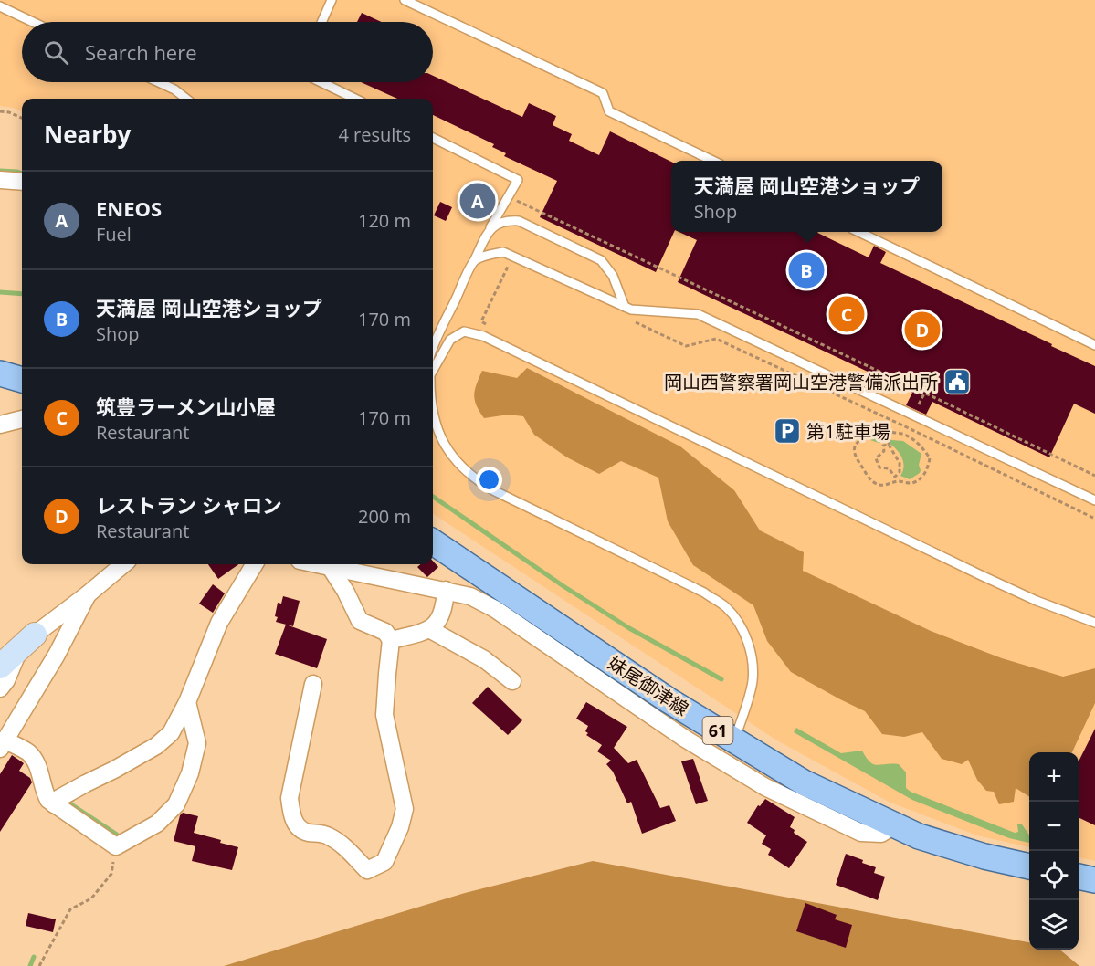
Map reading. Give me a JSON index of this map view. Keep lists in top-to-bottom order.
{
  "streets": {
    "main road": ["妹尾御津線", "61"]
  },
  "places": {
    "public building": ["岡山西警察署岡山空港警備派出所"],
    "parking": ["第1駐車場"]
  },
  "page": {
    "search": "Search here",
    "heading": ["Nearby", "4 results"],
    "popup": ["天満屋 岡山空港ショップ", "Shop"],
    "list": [
      {
        "mark": "A",
        "name": "ENEOS",
        "note": "Fuel",
        "value": "120 m"
      },
      {
        "mark": "B",
        "name": "天満屋 岡山空港ショップ",
        "note": "Shop",
        "value": "170 m"
      },
      {
        "mark": "C",
        "name": "筑豊ラーメン山小屋",
        "note": "Restaurant",
        "value": "170 m"
      },
      {
        "mark": "D",
        "name": "レストラン シャロン",
        "note": "Restaurant",
        "value": "200 m"
      }
    ],
    "pins": [
      "A",
      "B",
      "C",
      "D"
    ],
    "map_buttons": ["+", "−"]
  }
}
